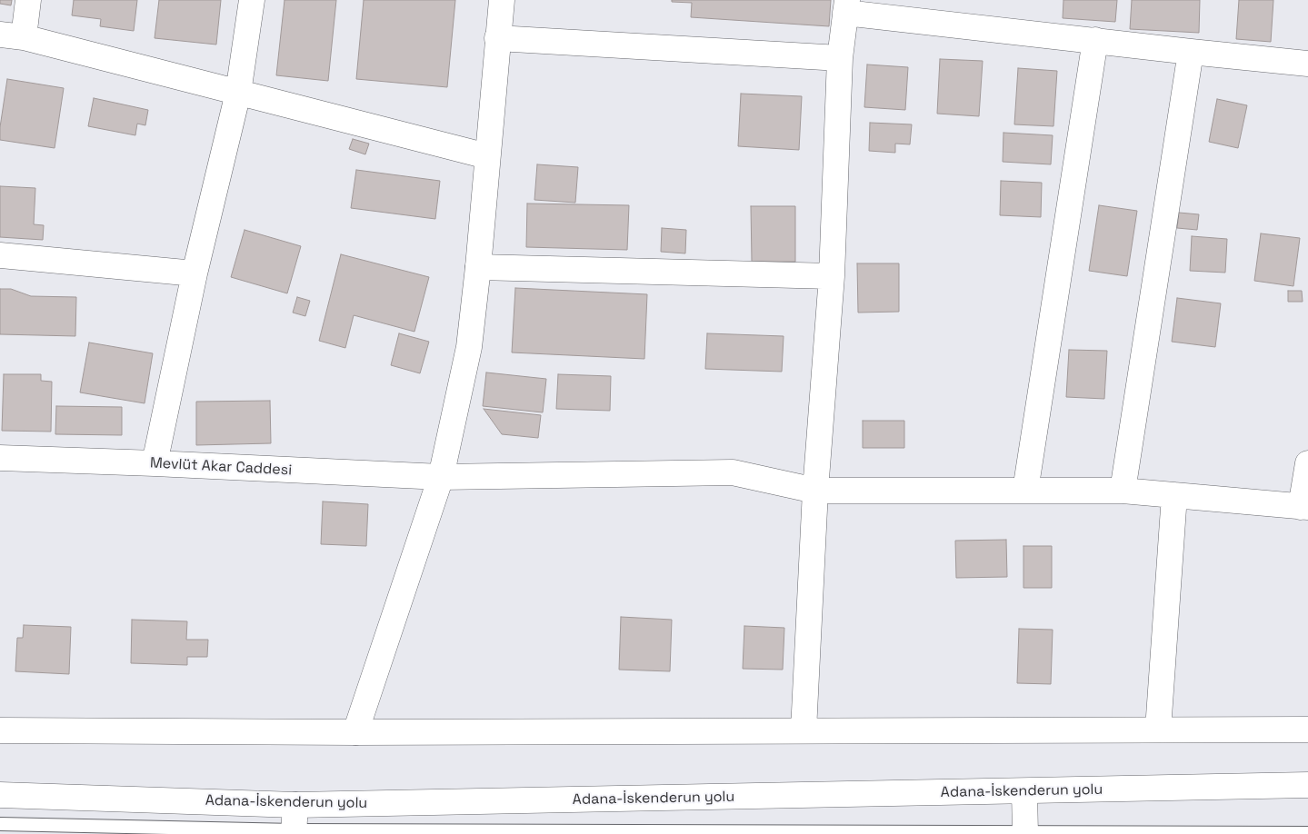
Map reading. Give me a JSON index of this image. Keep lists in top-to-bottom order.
{
  "streets": {
    "main road": ["Mevlüt Akar Caddesi", "Adana-İskenderun yolu"]
  }
}
